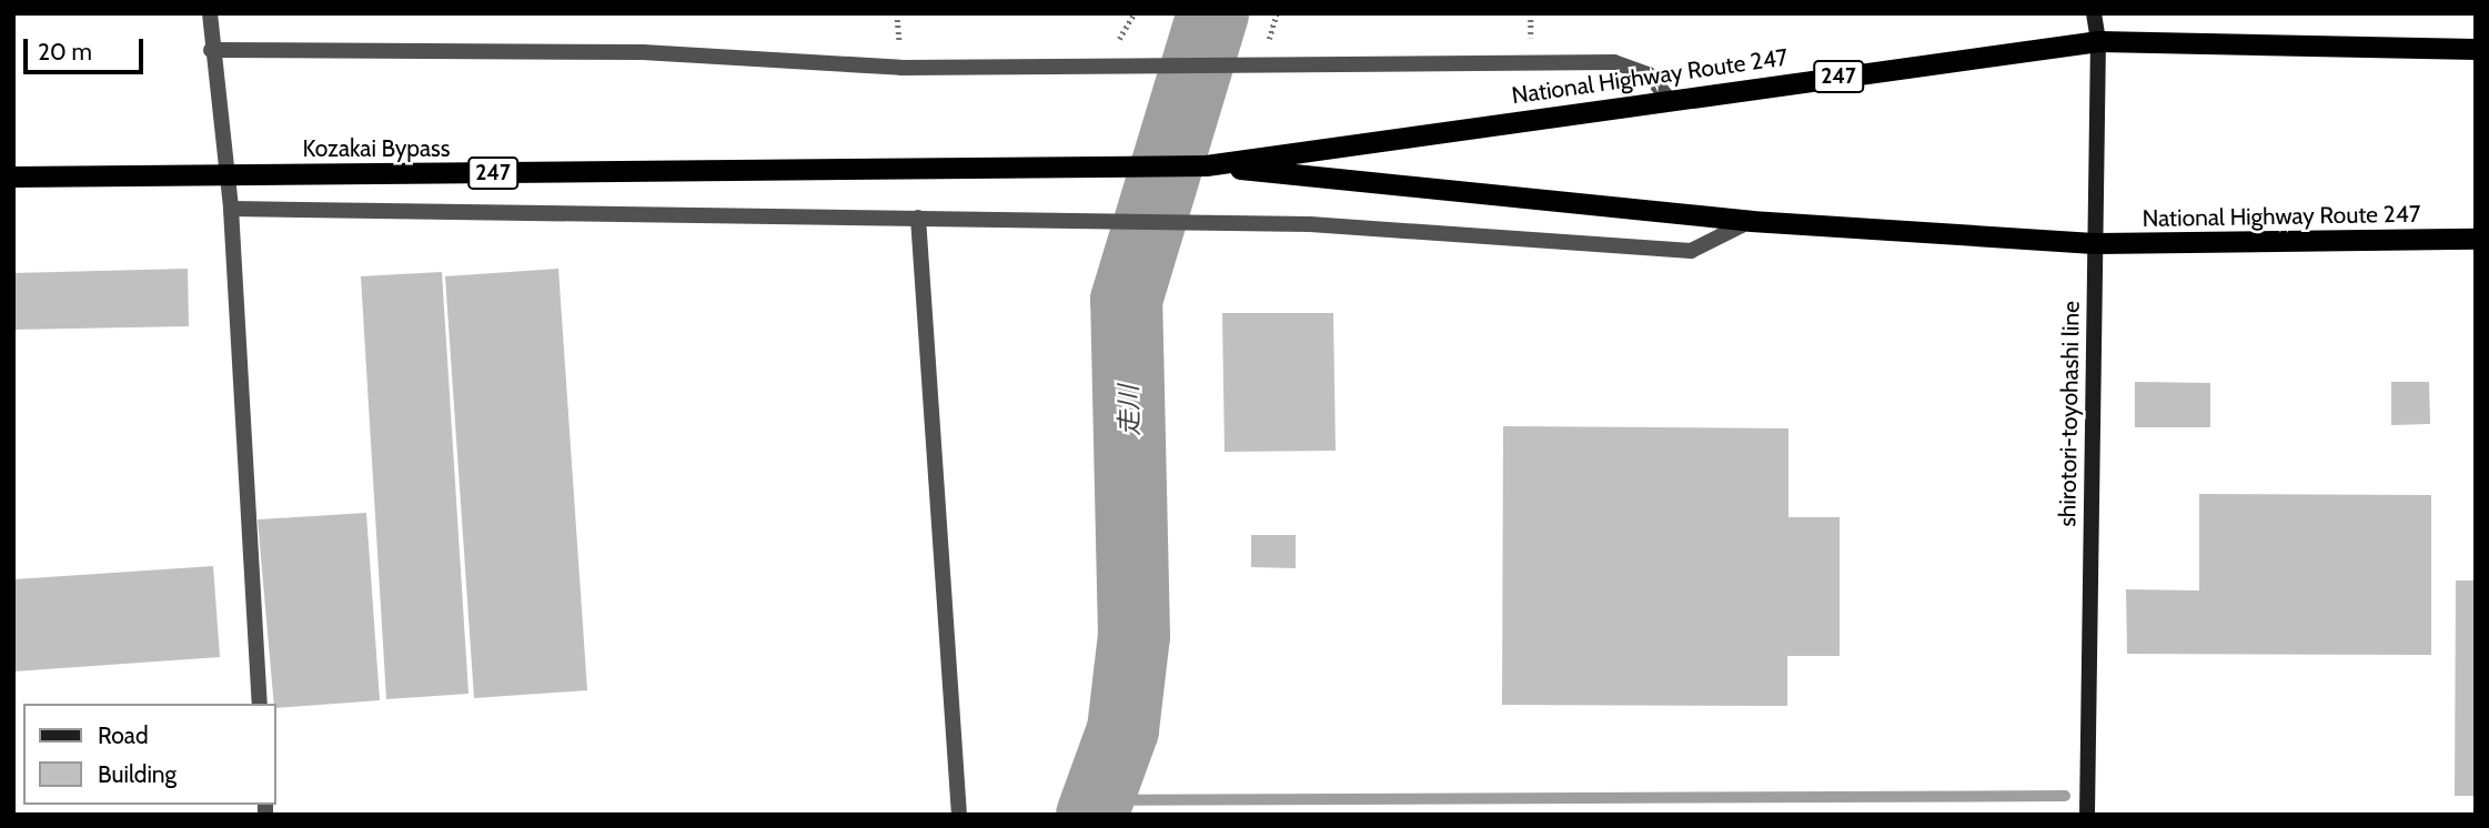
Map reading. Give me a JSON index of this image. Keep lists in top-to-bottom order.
{
  "streets": {
    "highway": ["National Highway Route 247", "247", "Kozakai Bypass"],
    "main road": ["shirotori-toyohashi line"]
  },
  "crossings": [
    ["National Highway Route 247", "Kozakai Bypass"],
    ["National Highway Route 247", "shirotori-toyohashi line"]
  ],
  "water": ["走川"],
  "legend": ["Road", "Building"],
  "scale_bar": "20 m"
}
